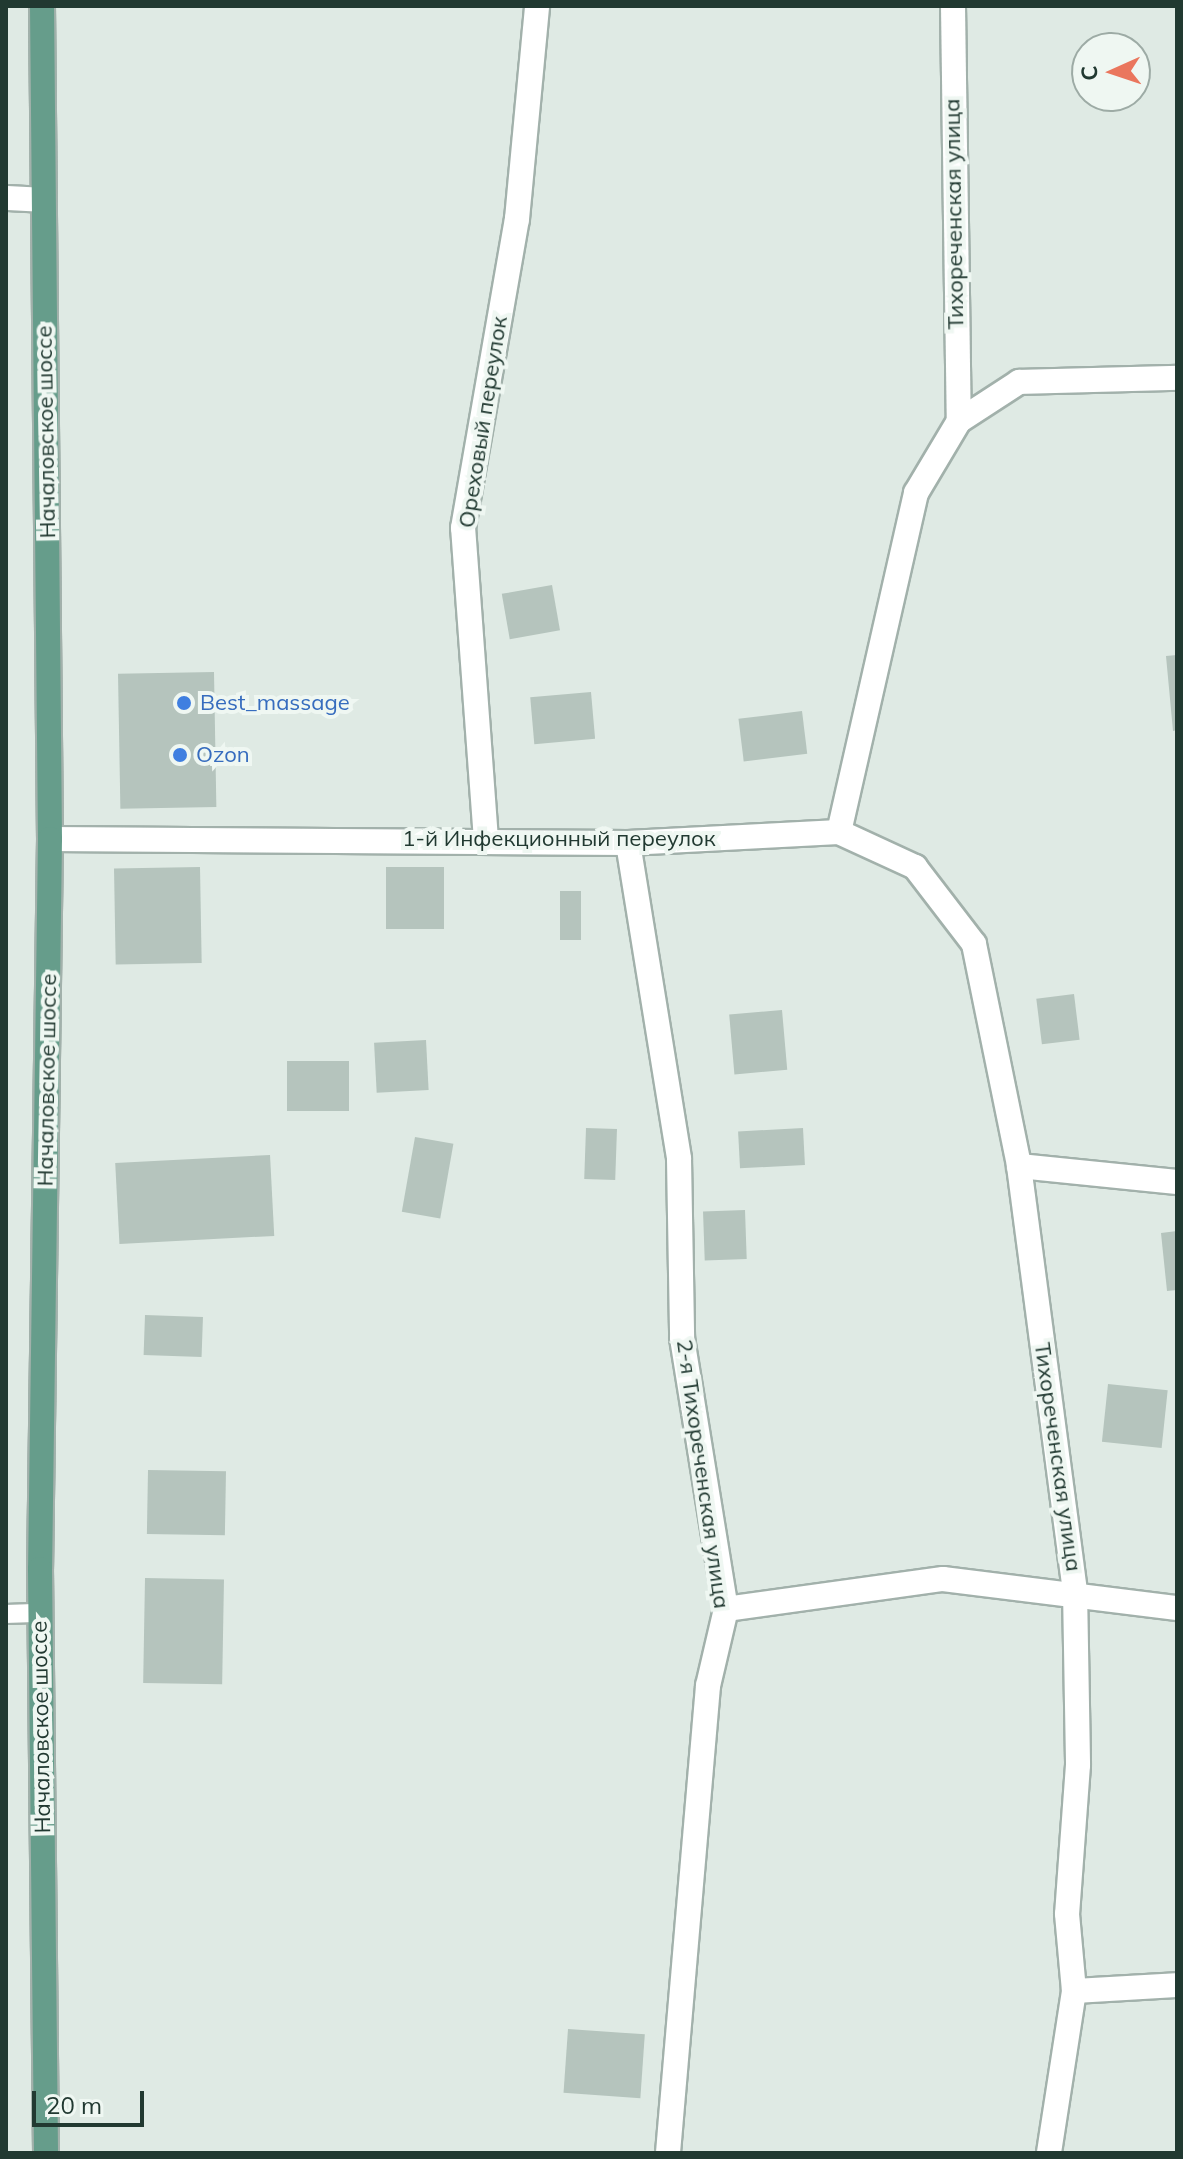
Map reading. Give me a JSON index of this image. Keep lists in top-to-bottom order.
{
  "streets": {
    "main road": ["Началовское шоссе"],
    "street": [
      "Тихореченская улица",
      "Ореховый переулок",
      "1-й Инфекционный переулок",
      "2-я Тихореченская улица"
    ]
  },
  "crossings": [
    ["Тихореченская улица", "1-й Инфекционный переулок"],
    ["Ореховый переулок", "1-й Инфекционный переулок"],
    ["Началовское шоссе", "1-й Инфекционный переулок"],
    ["1-й Инфекционный переулок", "2-я Тихореченская улица"]
  ],
  "places": ["Best_massage", "Ozon"],
  "scale_bar": "20 m",
  "north": "left"
}
